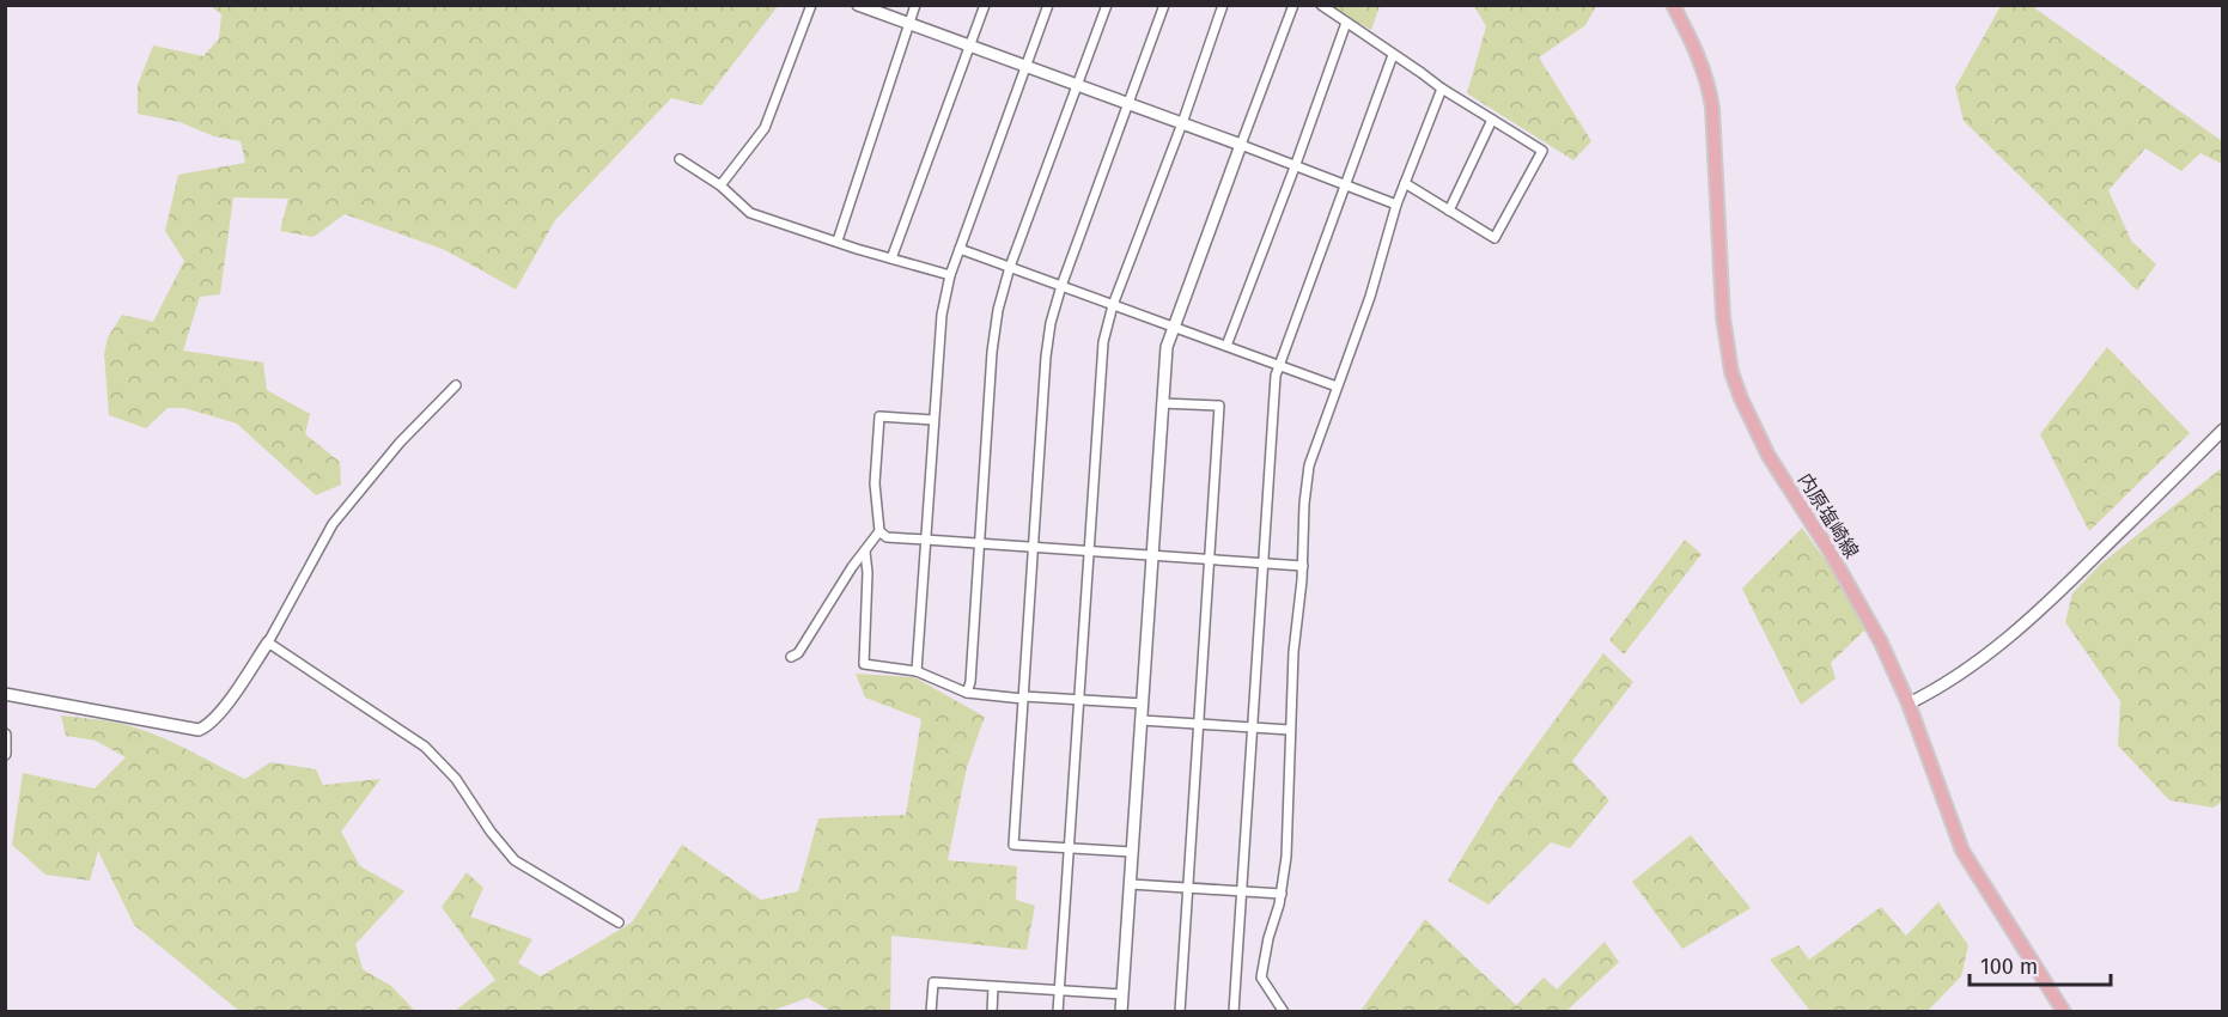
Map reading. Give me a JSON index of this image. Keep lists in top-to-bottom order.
{
  "streets": {
    "main road": ["内原塩崎線"]
  },
  "scale_bar": "100 m"
}
